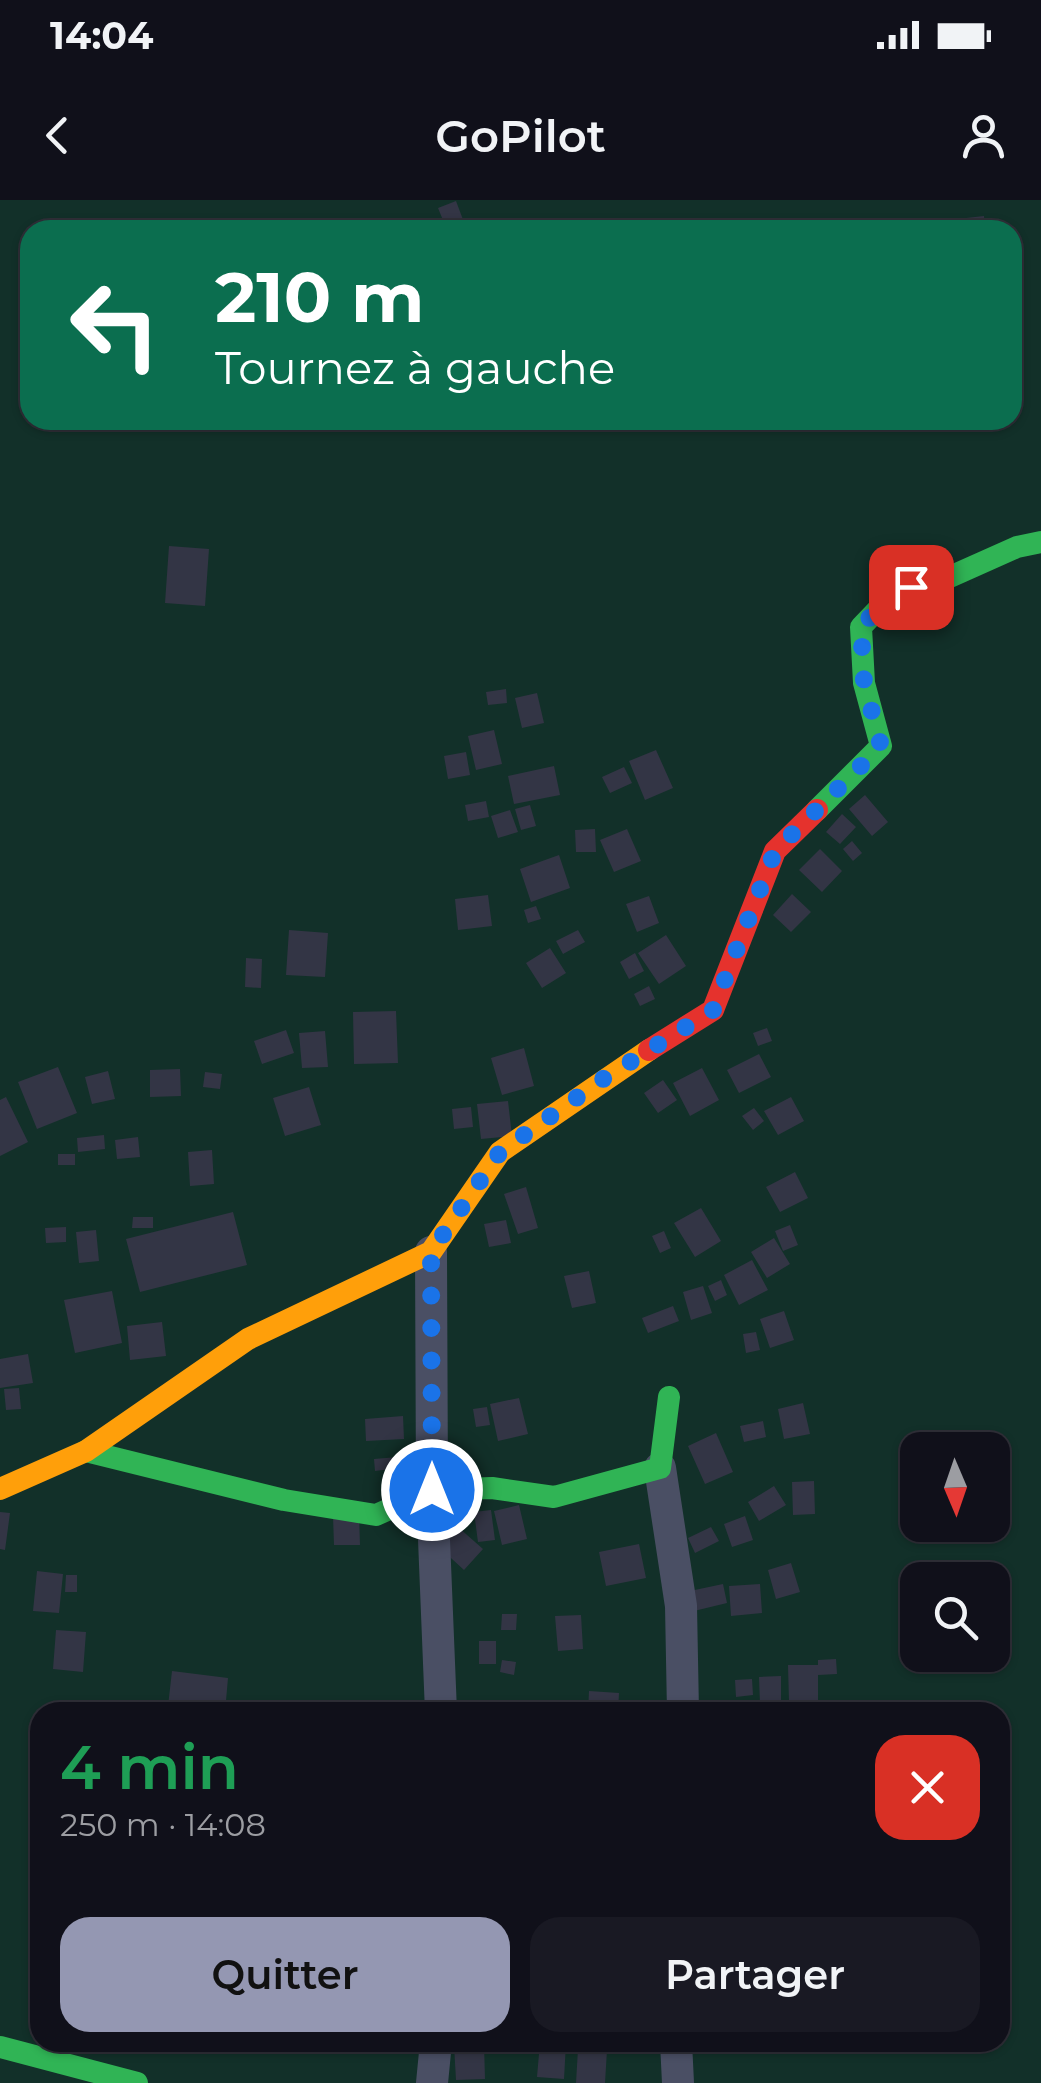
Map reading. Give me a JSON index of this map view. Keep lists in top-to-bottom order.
{
  "north": "bottom",
  "page": {
    "status": "14:04",
    "header": "GoPilot",
    "turn": ["210 m", "Tournez à gauche"],
    "heading": ["4 min", "250 m · 14:08"],
    "buttons": ["Quitter", "Partager"]
  }
}
